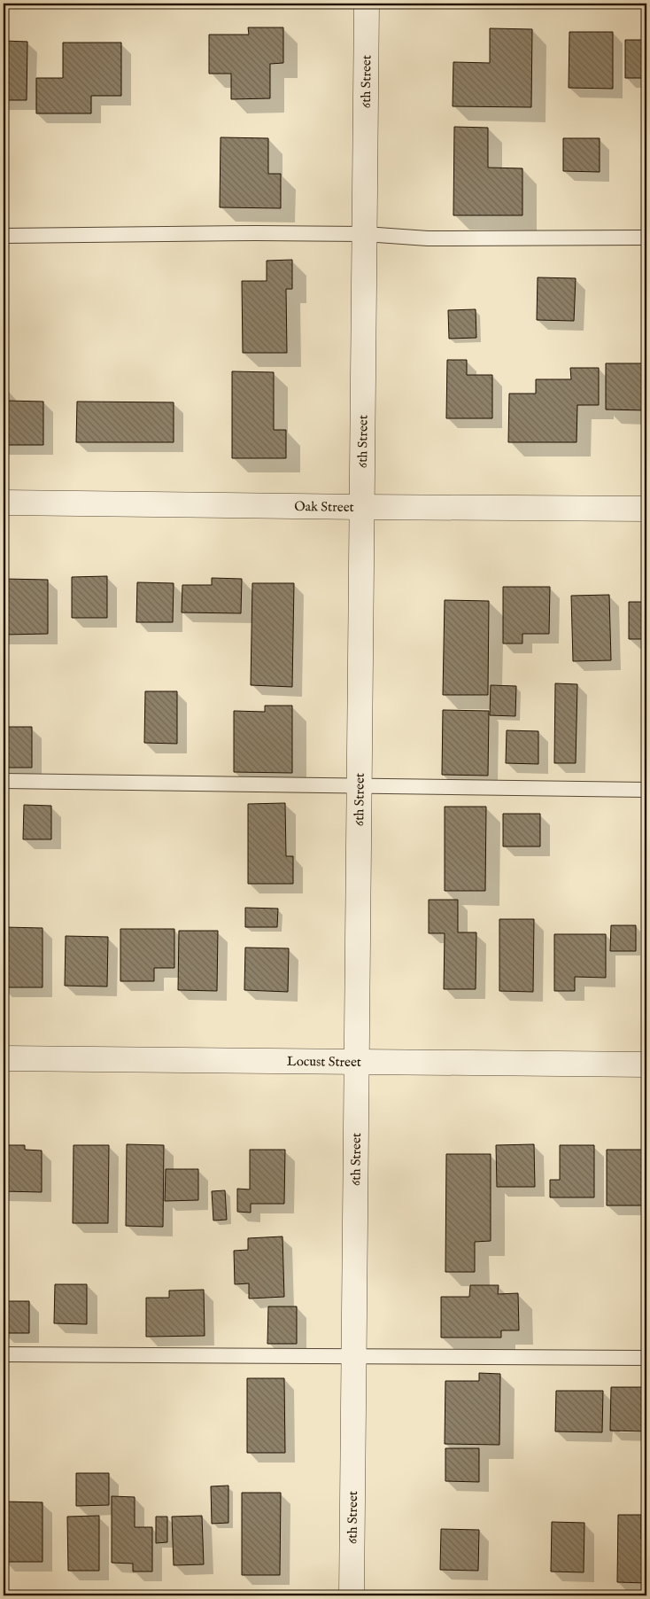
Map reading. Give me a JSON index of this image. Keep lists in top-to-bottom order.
{
  "streets": {
    "street": ["6th Street", "Oak Street", "Locust Street"]
  },
  "crossings": [
    ["6th Street", "Oak Street"],
    ["6th Street", "Locust Street"]
  ]
}
